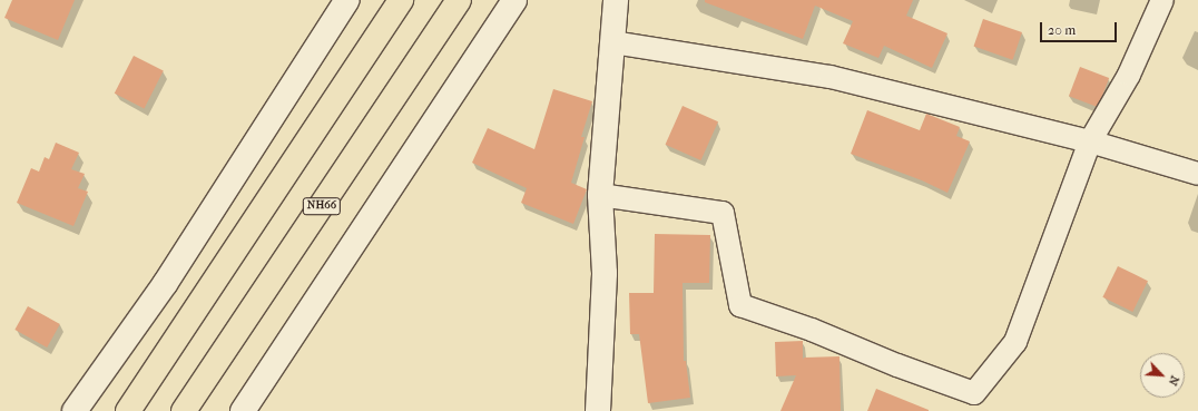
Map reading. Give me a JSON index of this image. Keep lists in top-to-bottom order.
{
  "streets": {
    "highway": ["NH66"]
  },
  "scale_bar": "20 m",
  "north": "bottom right"
}
